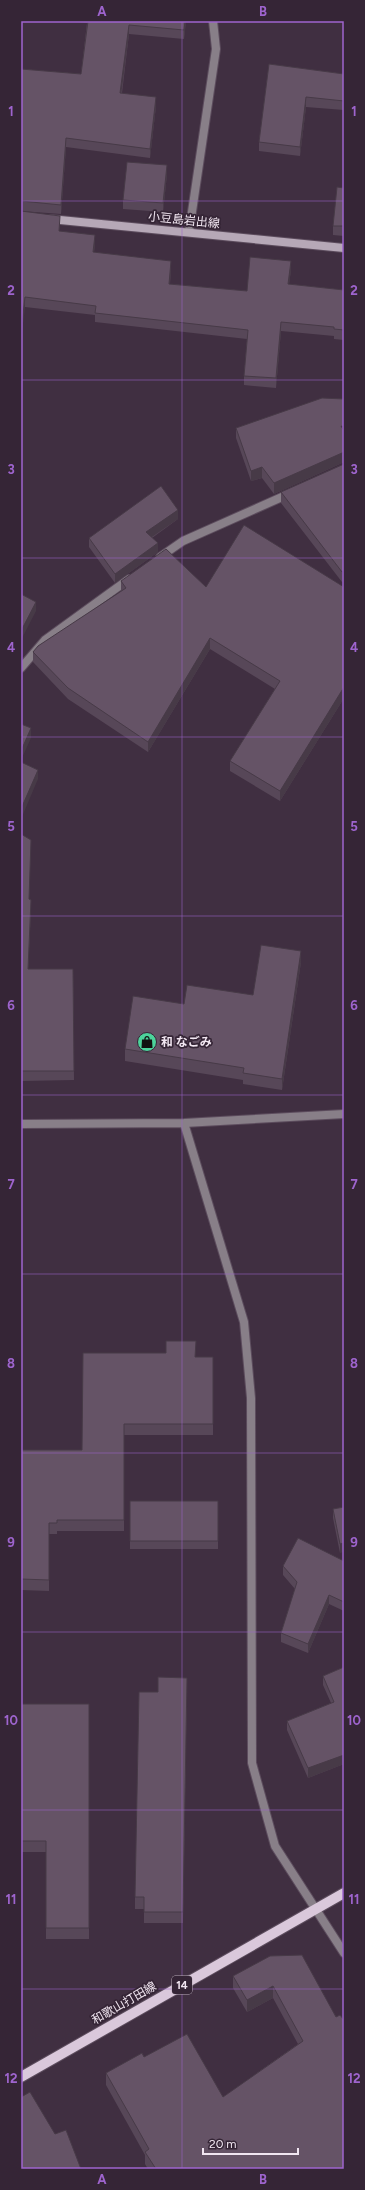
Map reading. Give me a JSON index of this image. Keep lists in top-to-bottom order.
{
  "streets": {
    "main road": ["小豆島岩出線", "14", "和歌山打田線"]
  },
  "places": {
    "shop": ["和 なごみ"]
  },
  "scale_bar": "20 m",
  "grid": {
    "columns": ["A", "B"],
    "rows": [
      "1",
      "2",
      "3",
      "4",
      "5",
      "6",
      "7",
      "8",
      "9",
      "10",
      "11",
      "12"
    ]
  }
}
